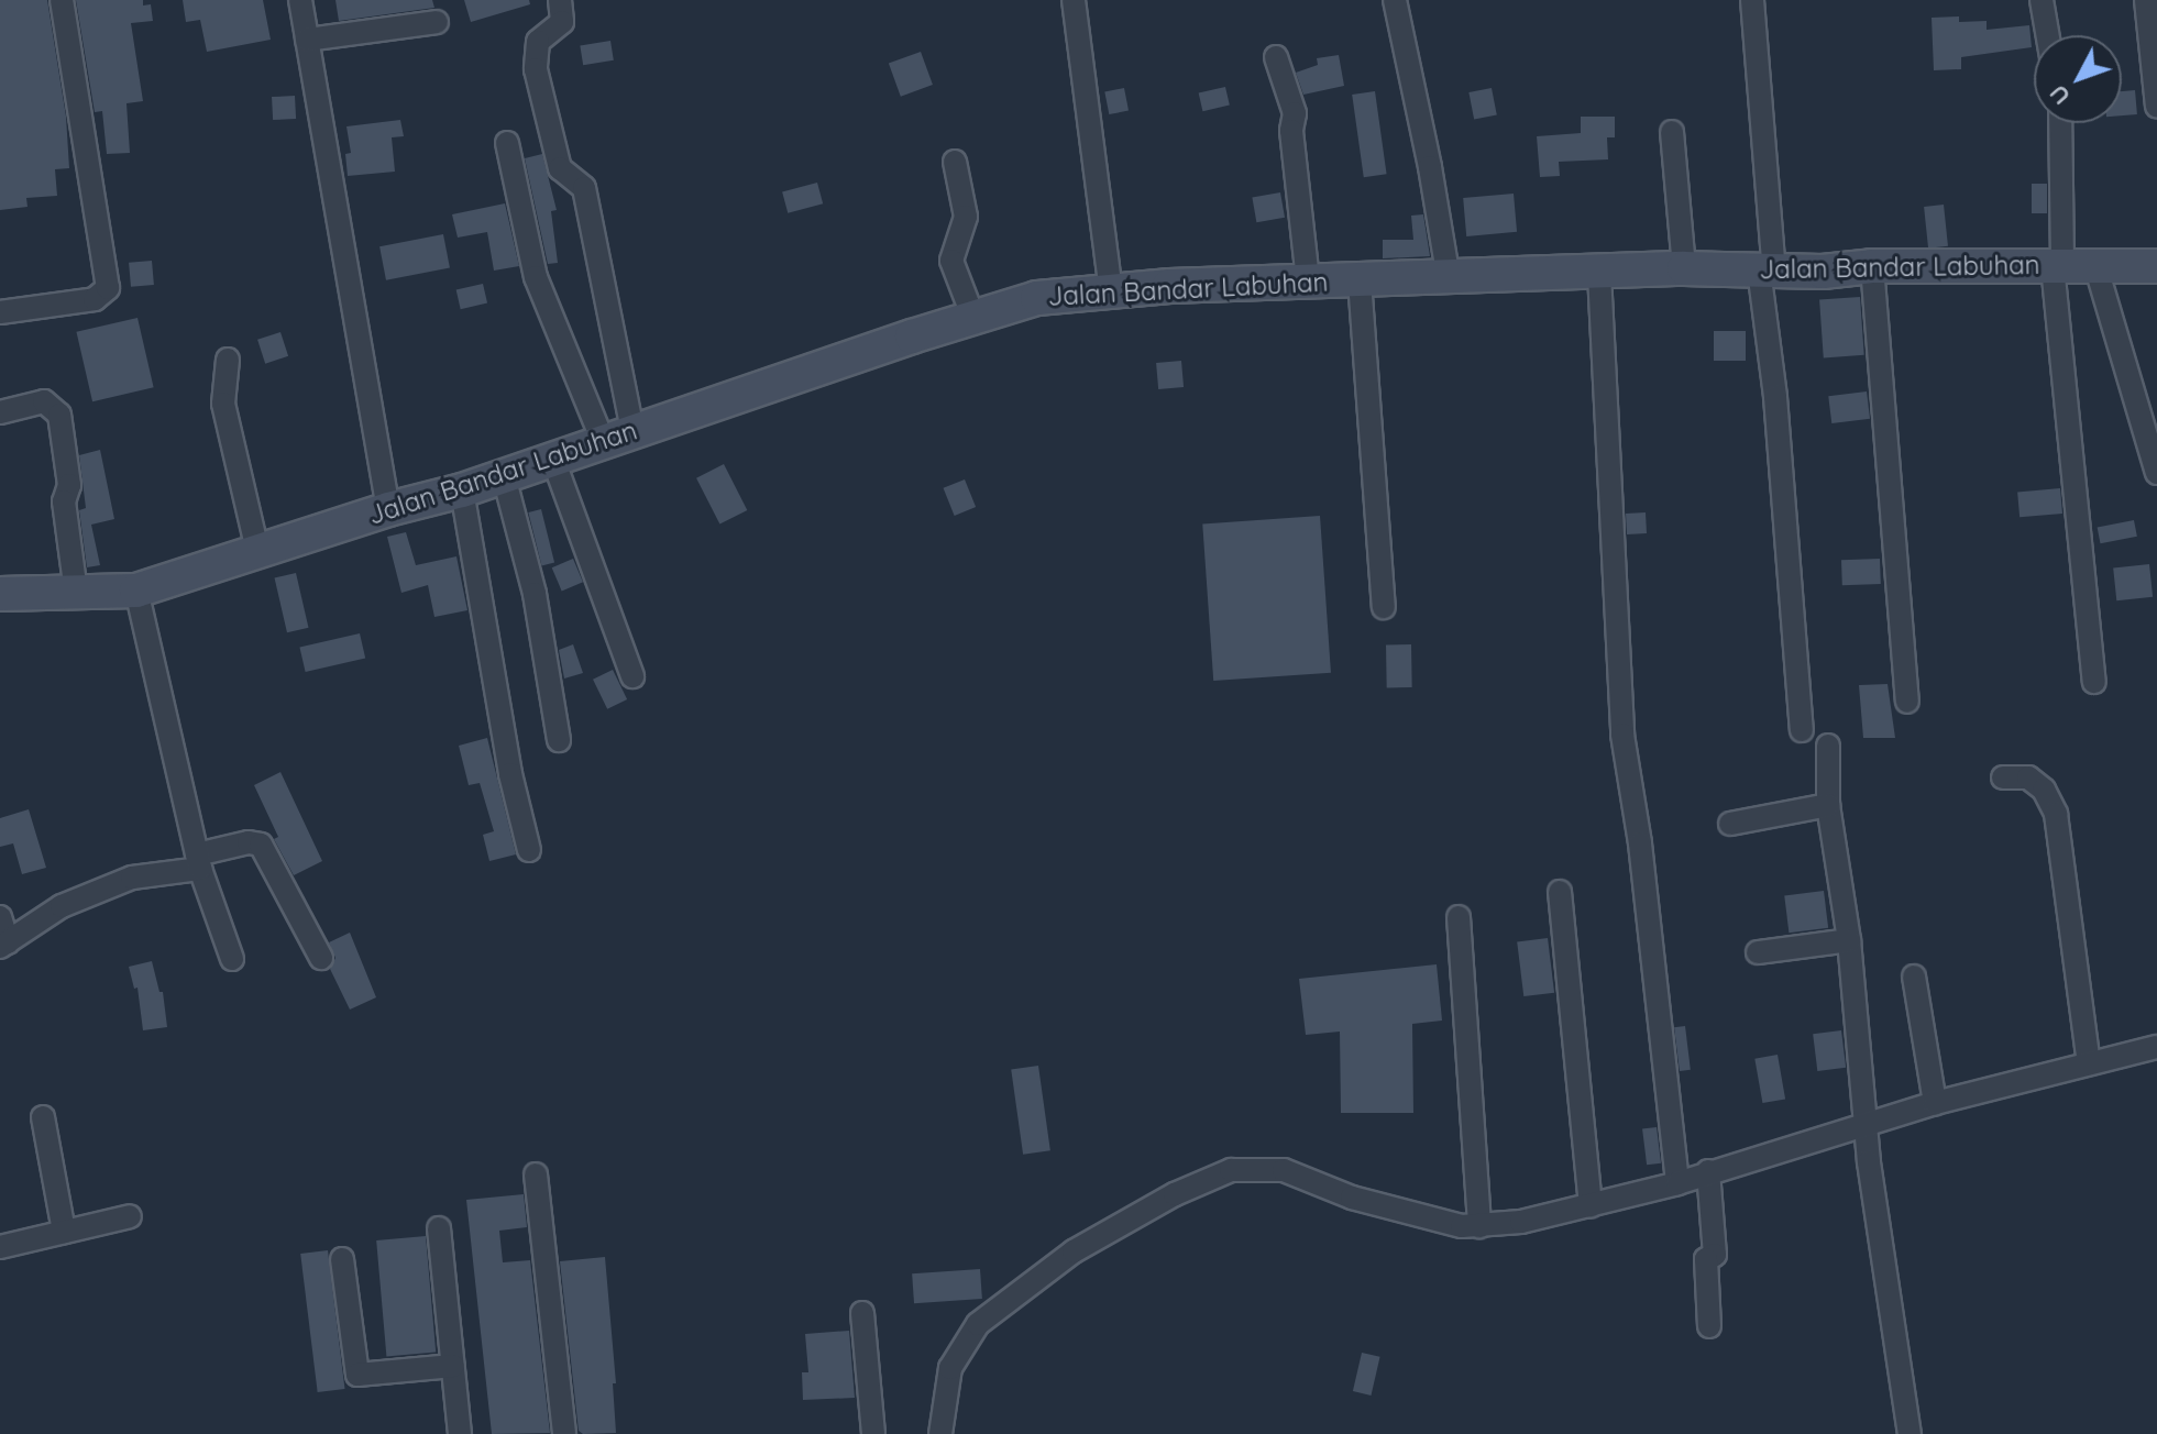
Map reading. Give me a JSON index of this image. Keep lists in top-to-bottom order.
{
  "streets": {
    "main road": ["Jalan Bandar Labuhan"]
  },
  "north": "bottom left"
}
